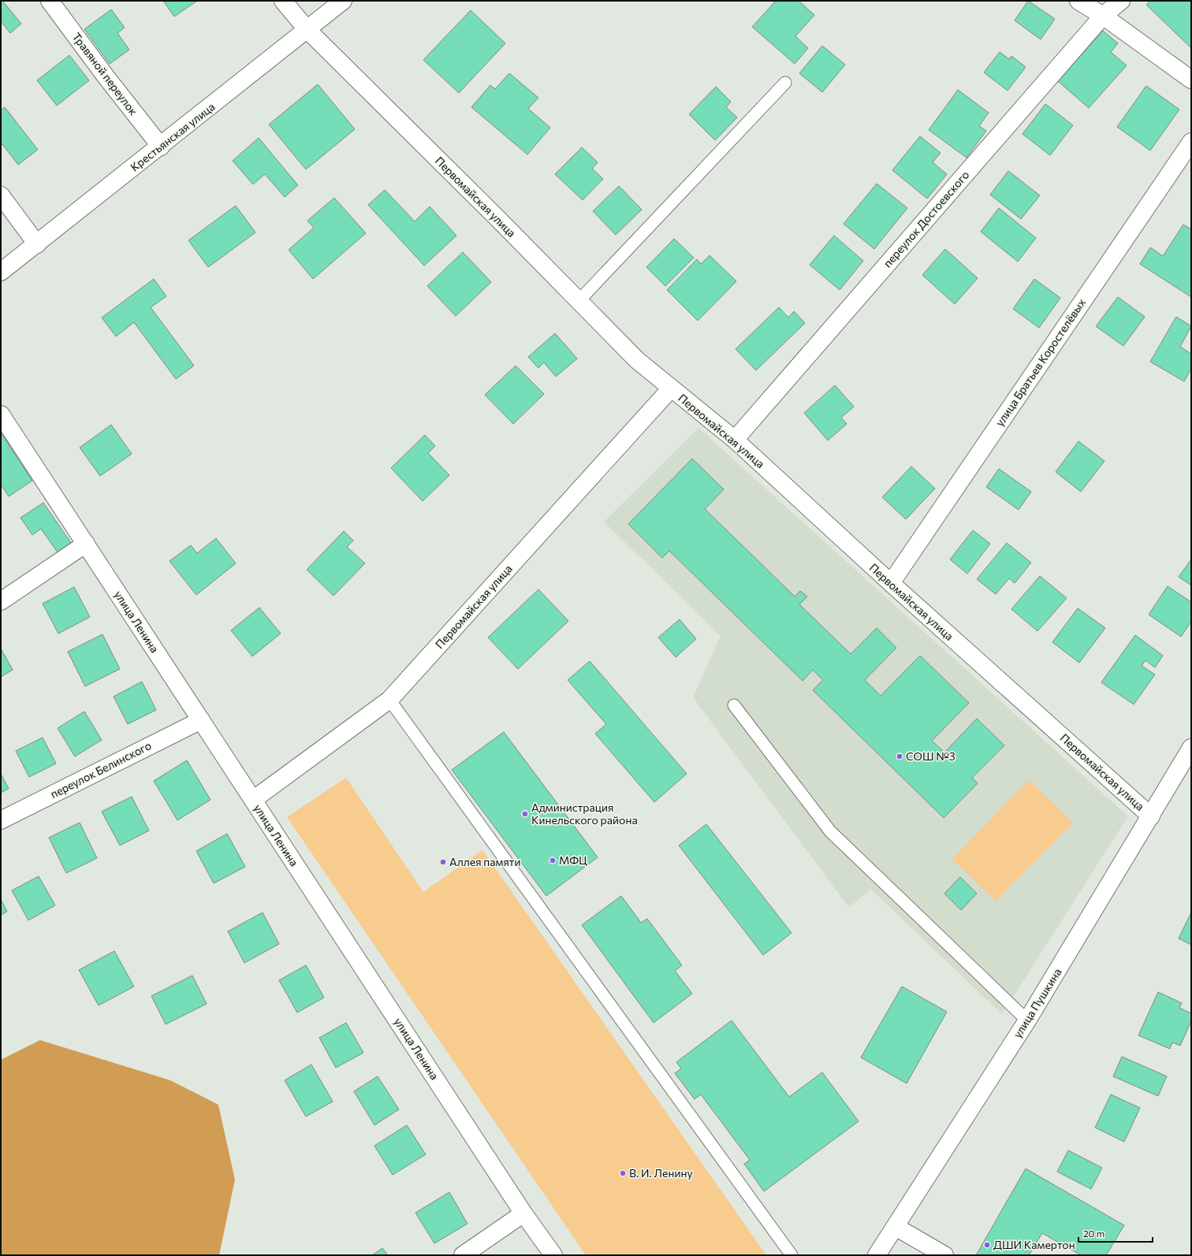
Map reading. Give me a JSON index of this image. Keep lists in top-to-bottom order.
{
  "streets": {
    "street": [
      "Травяной переулок",
      "Крестьянская улица",
      "Первомайская улица",
      "переулок Достоевского",
      "улица Братьев Коростелёвых",
      "улица Ленина",
      "переулок Белинского",
      "улица Пушкина"
    ]
  },
  "crossings": [
    ["Травяной переулок", "Крестьянская улица"],
    ["Крестьянская улица", "Первомайская улица"],
    ["Первомайская улица", "переулок Достоевского"],
    ["Первомайская улица", "улица Братьев Коростелёвых"],
    ["Первомайская улица", "улица Ленина"],
    ["Первомайская улица", "улица Пушкина"],
    ["улица Ленина", "переулок Белинского"]
  ],
  "places": [
    "СОШ №3",
    "Администрация Кинельского района",
    "МФЦ",
    "Аллея памяти",
    "В. И. Ленину",
    "ДШИ Камертон"
  ],
  "scale_bar": "20 m"
}
